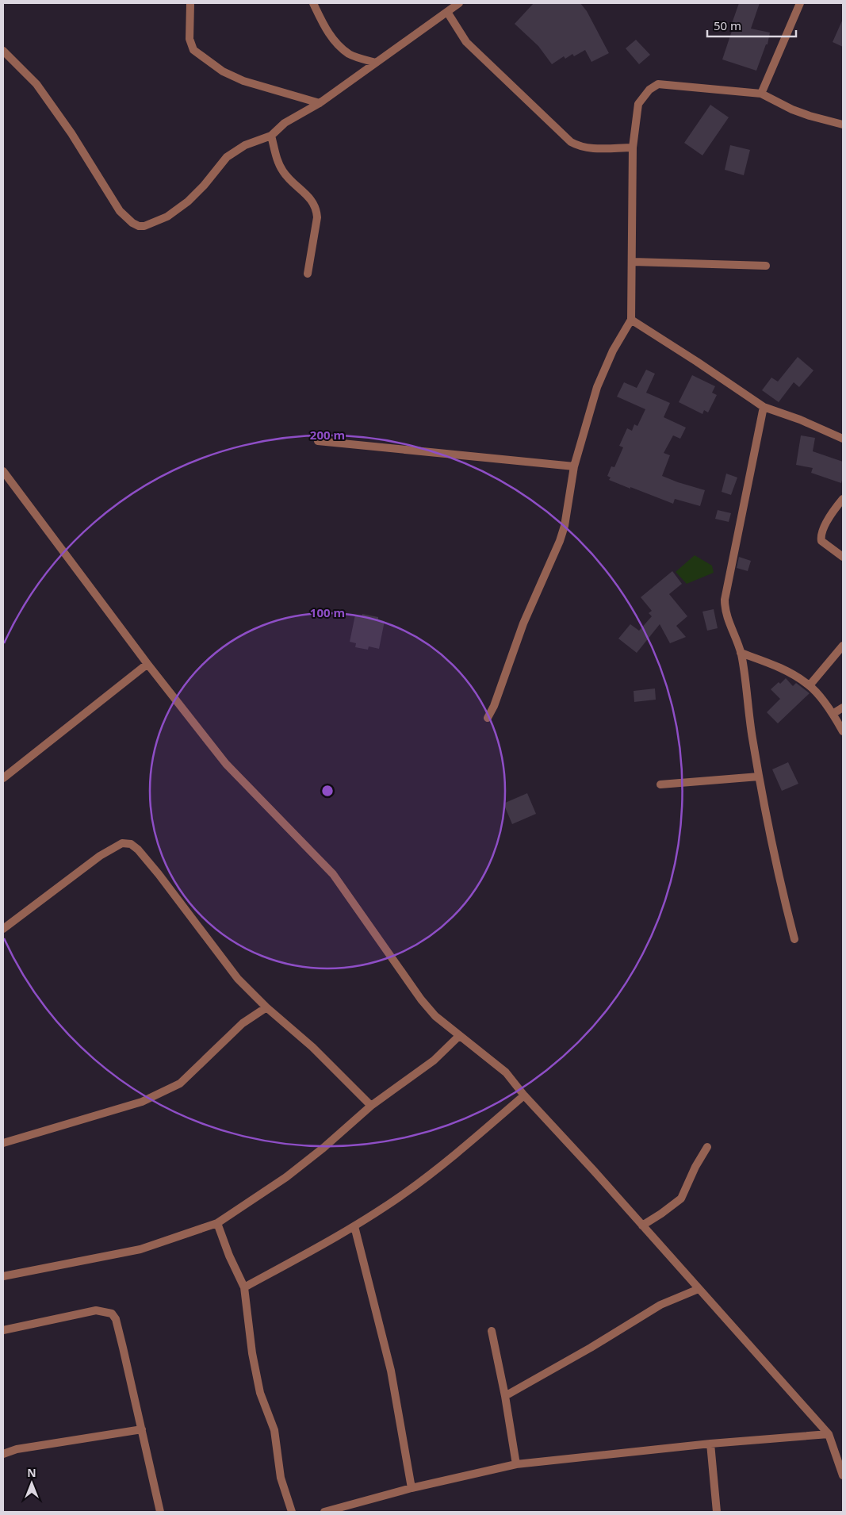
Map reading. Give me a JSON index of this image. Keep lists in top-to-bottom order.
{
  "scale_bar": "50 m",
  "north": "top",
  "rings": ["200 m", "100 m"]
}
